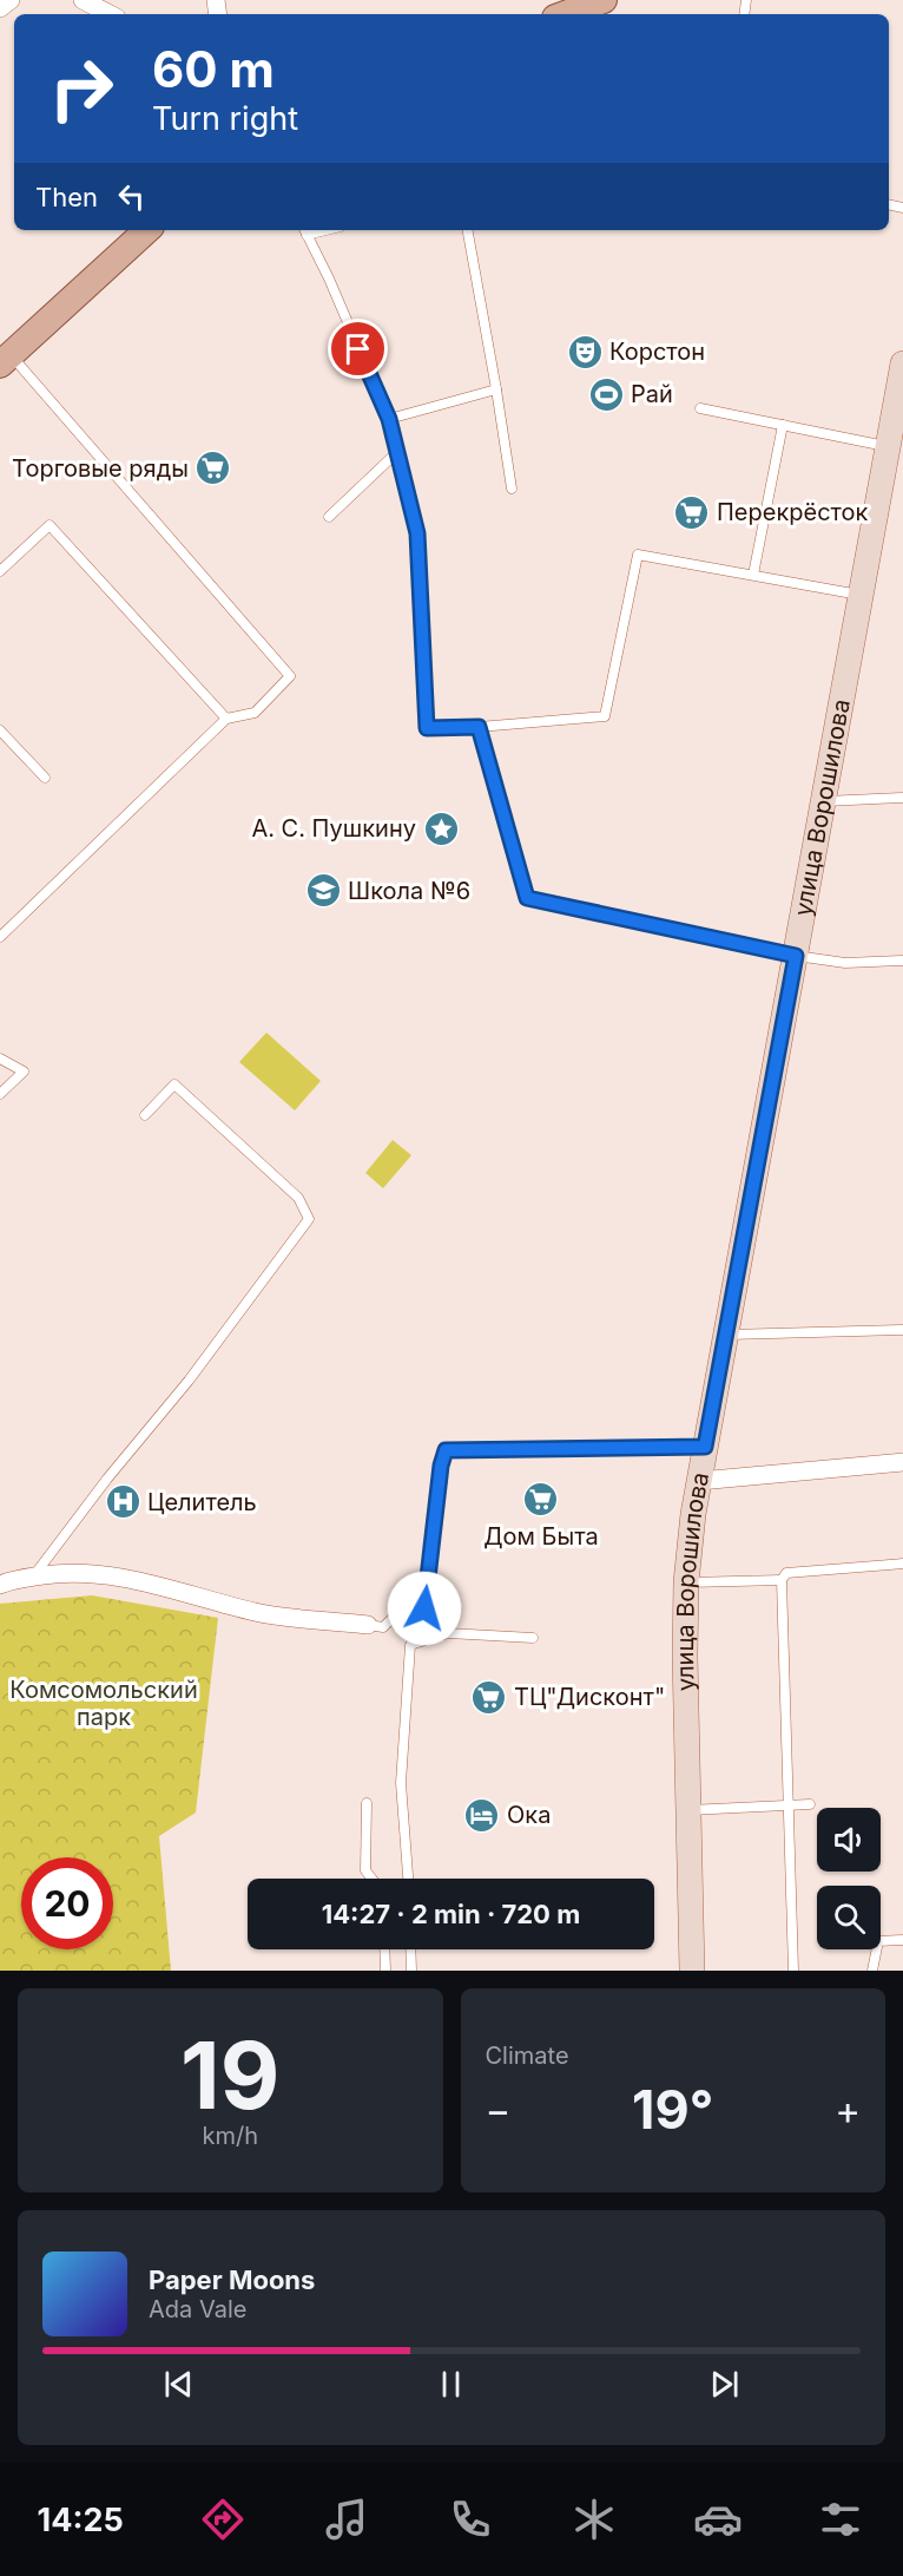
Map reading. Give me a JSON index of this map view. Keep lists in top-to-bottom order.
{
  "streets": {
    "main road": ["улица Ворошилова"]
  },
  "parks": ["Комсомольский парк"],
  "places": {
    "theatre": ["Корстон"],
    "sports": ["Рай"],
    "supermarket": [
      "Торговые ряды",
      "Перекрёсток",
      "Дом Быта",
      "ТЦ\"Дисконт\""
    ],
    "place": ["А. С. Пушкину"],
    "school or university": ["Школа №6"],
    "hospital": ["Целитель"],
    "hotel": ["Ока"]
  },
  "page": {
    "turn": ["60 m", "Turn right"],
    "then": "Then",
    "limit": "20",
    "trip": "14:27 · 2 min · 720 m",
    "tile": [
      ["19", "km/h"],
      "Climate"
    ],
    "heat": ["−", "19°", "+"],
    "song": ["Paper Moons", "Ada Vale"],
    "tabs": "14:25"
  }
}
